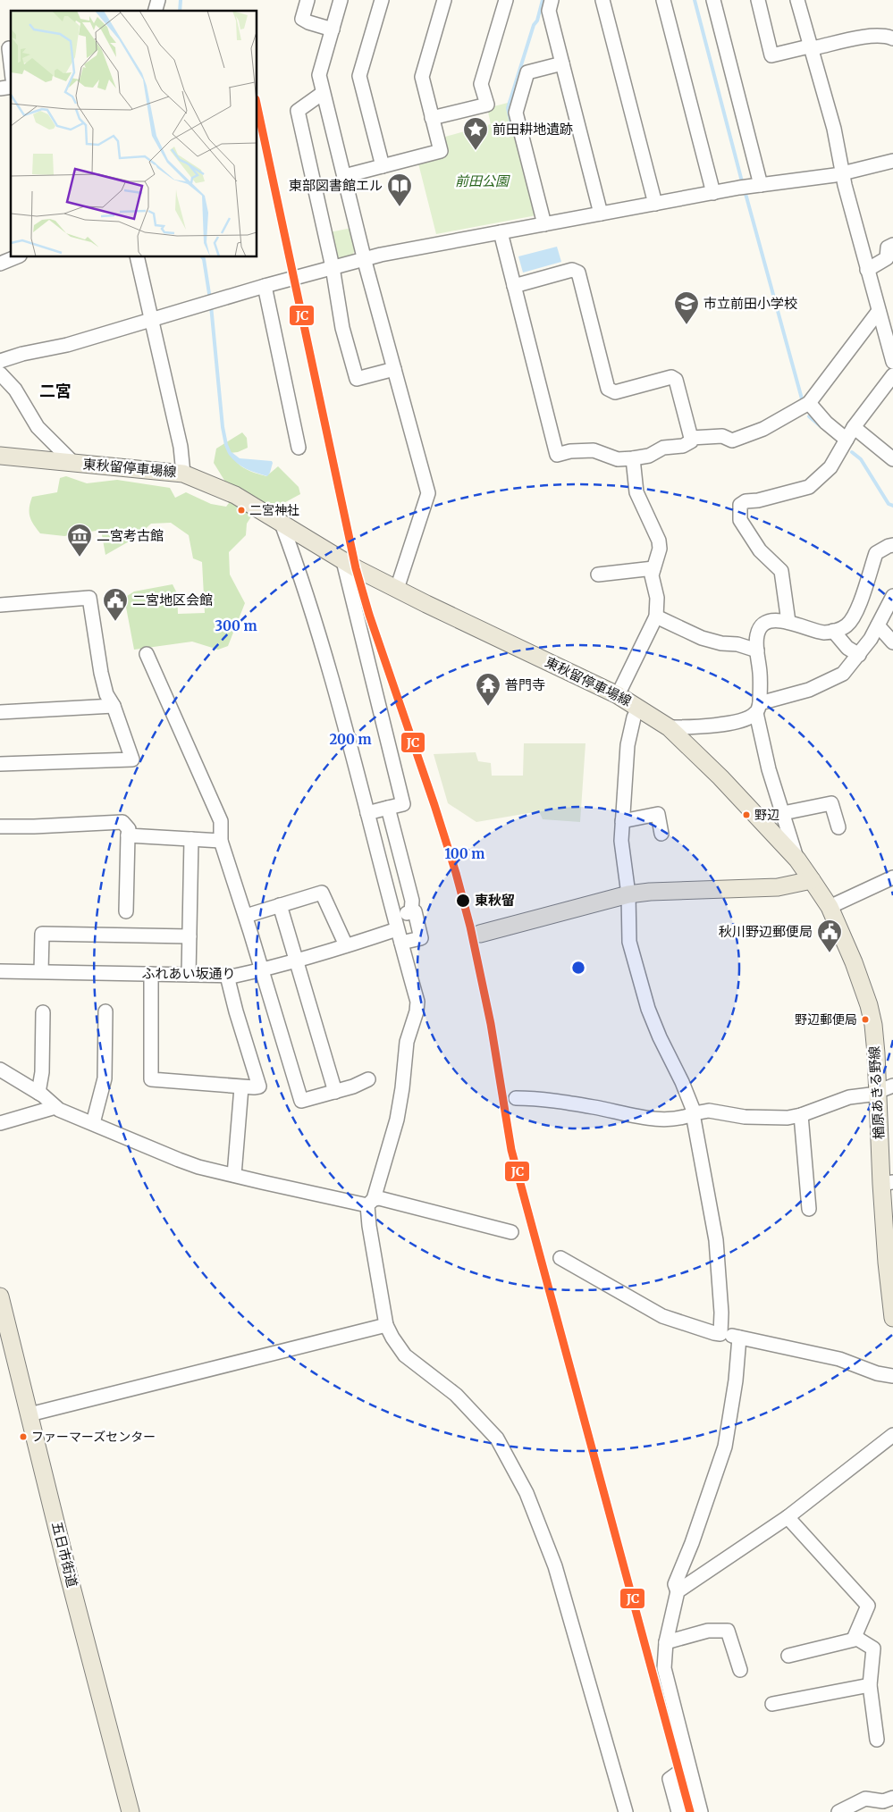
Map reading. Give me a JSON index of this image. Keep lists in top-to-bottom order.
{
  "streets": {
    "main road": ["東秋留停車場線", "楢原あきる野線", "五日市街道"],
    "street": ["ふれあい坂通り"]
  },
  "crossings": [
    ["東秋留停車場線", "楢原あきる野線"]
  ],
  "districts": ["二宮"],
  "parks": ["前田公園"],
  "places": {
    "place": ["前田耕地遺跡"],
    "library": ["東部図書館エル"],
    "school or university": ["市立前田小学校"],
    "other": [
      "二宮神社",
      "野辺",
      "東秋留",
      "野辺郵便局",
      "ファーマーズセンター"
    ],
    "museum": ["二宮考古館"],
    "public building": ["二宮地区会館", "秋川野辺郵便局"],
    "temple": ["普門寺"]
  },
  "lines": ["transit line JC"],
  "rings": ["300 m", "200 m", "100 m"]
}
